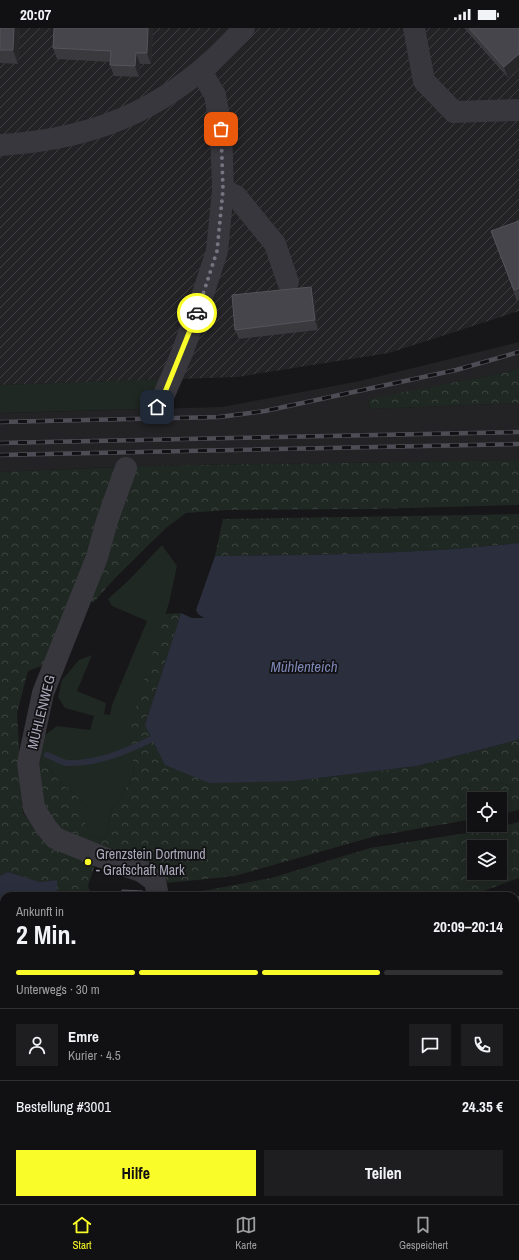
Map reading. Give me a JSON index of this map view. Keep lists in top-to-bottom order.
{
  "streets": {
    "street": ["MÜHLENWEG"]
  },
  "water": ["Mühlenteich"],
  "places": ["Grenzstein Dortmund - Grafschaft Mark"],
  "page": {
    "status": "20:07",
    "heading": ["2 Min.", "Ankunft in", "20:09–20:14"],
    "panel": [
      "Emre",
      "Kurier · 4.5",
      "Bestellung #3001",
      "24.35 €"
    ],
    "bar": "Unterwegs · 30 m",
    "buttons": ["Hilfe", "Teilen"],
    "tabs": ["Start", "Karte", "Gespeichert"]
  }
}
